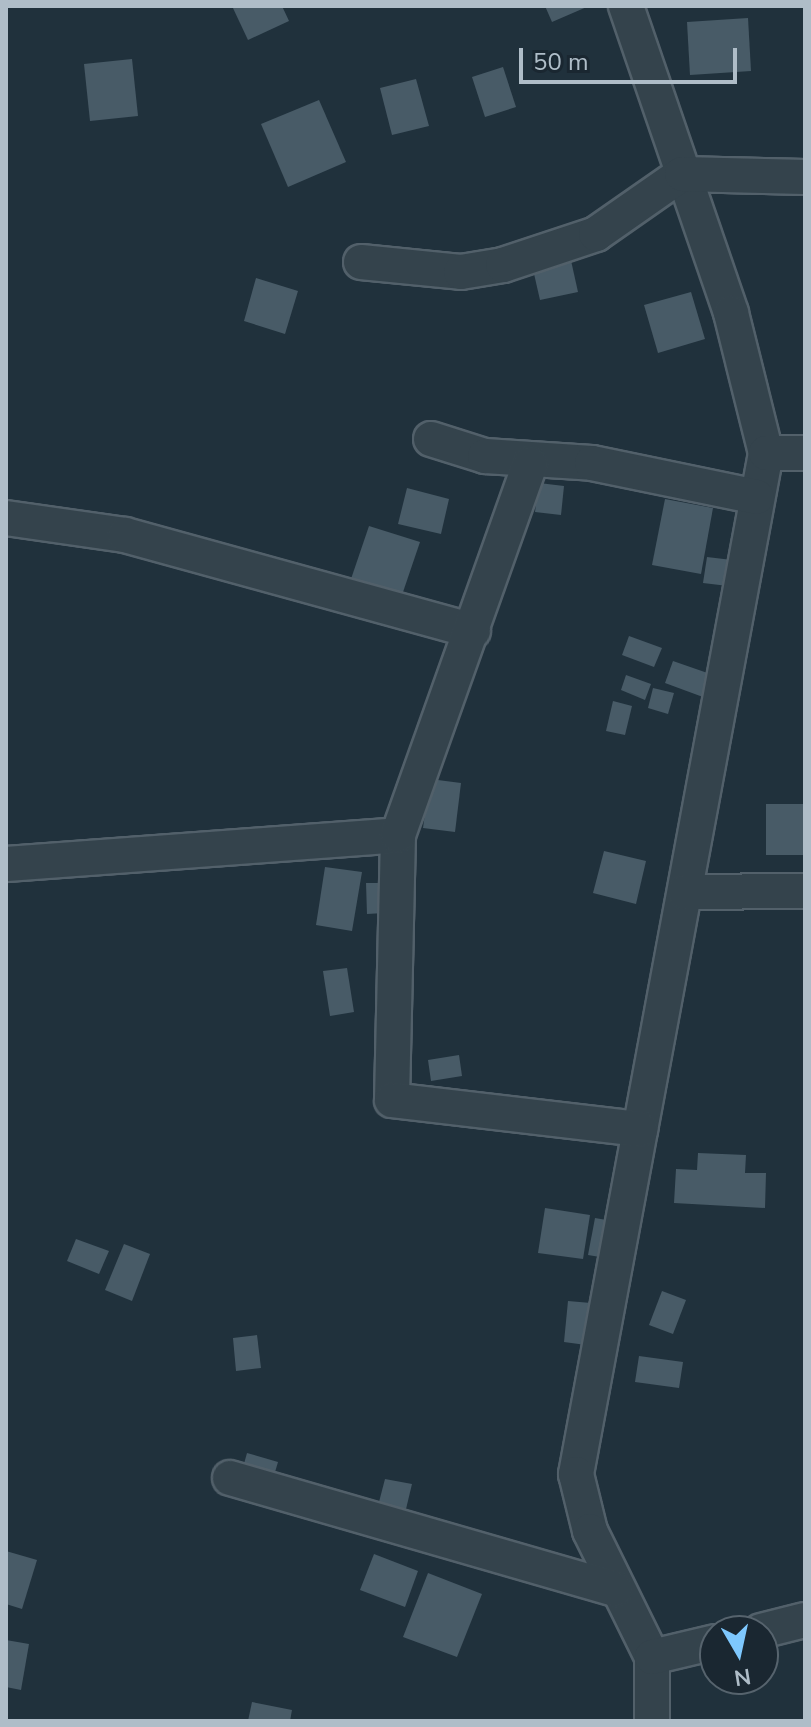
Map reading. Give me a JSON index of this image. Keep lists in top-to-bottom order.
{
  "scale_bar": "50 m",
  "north": "bottom"
}
